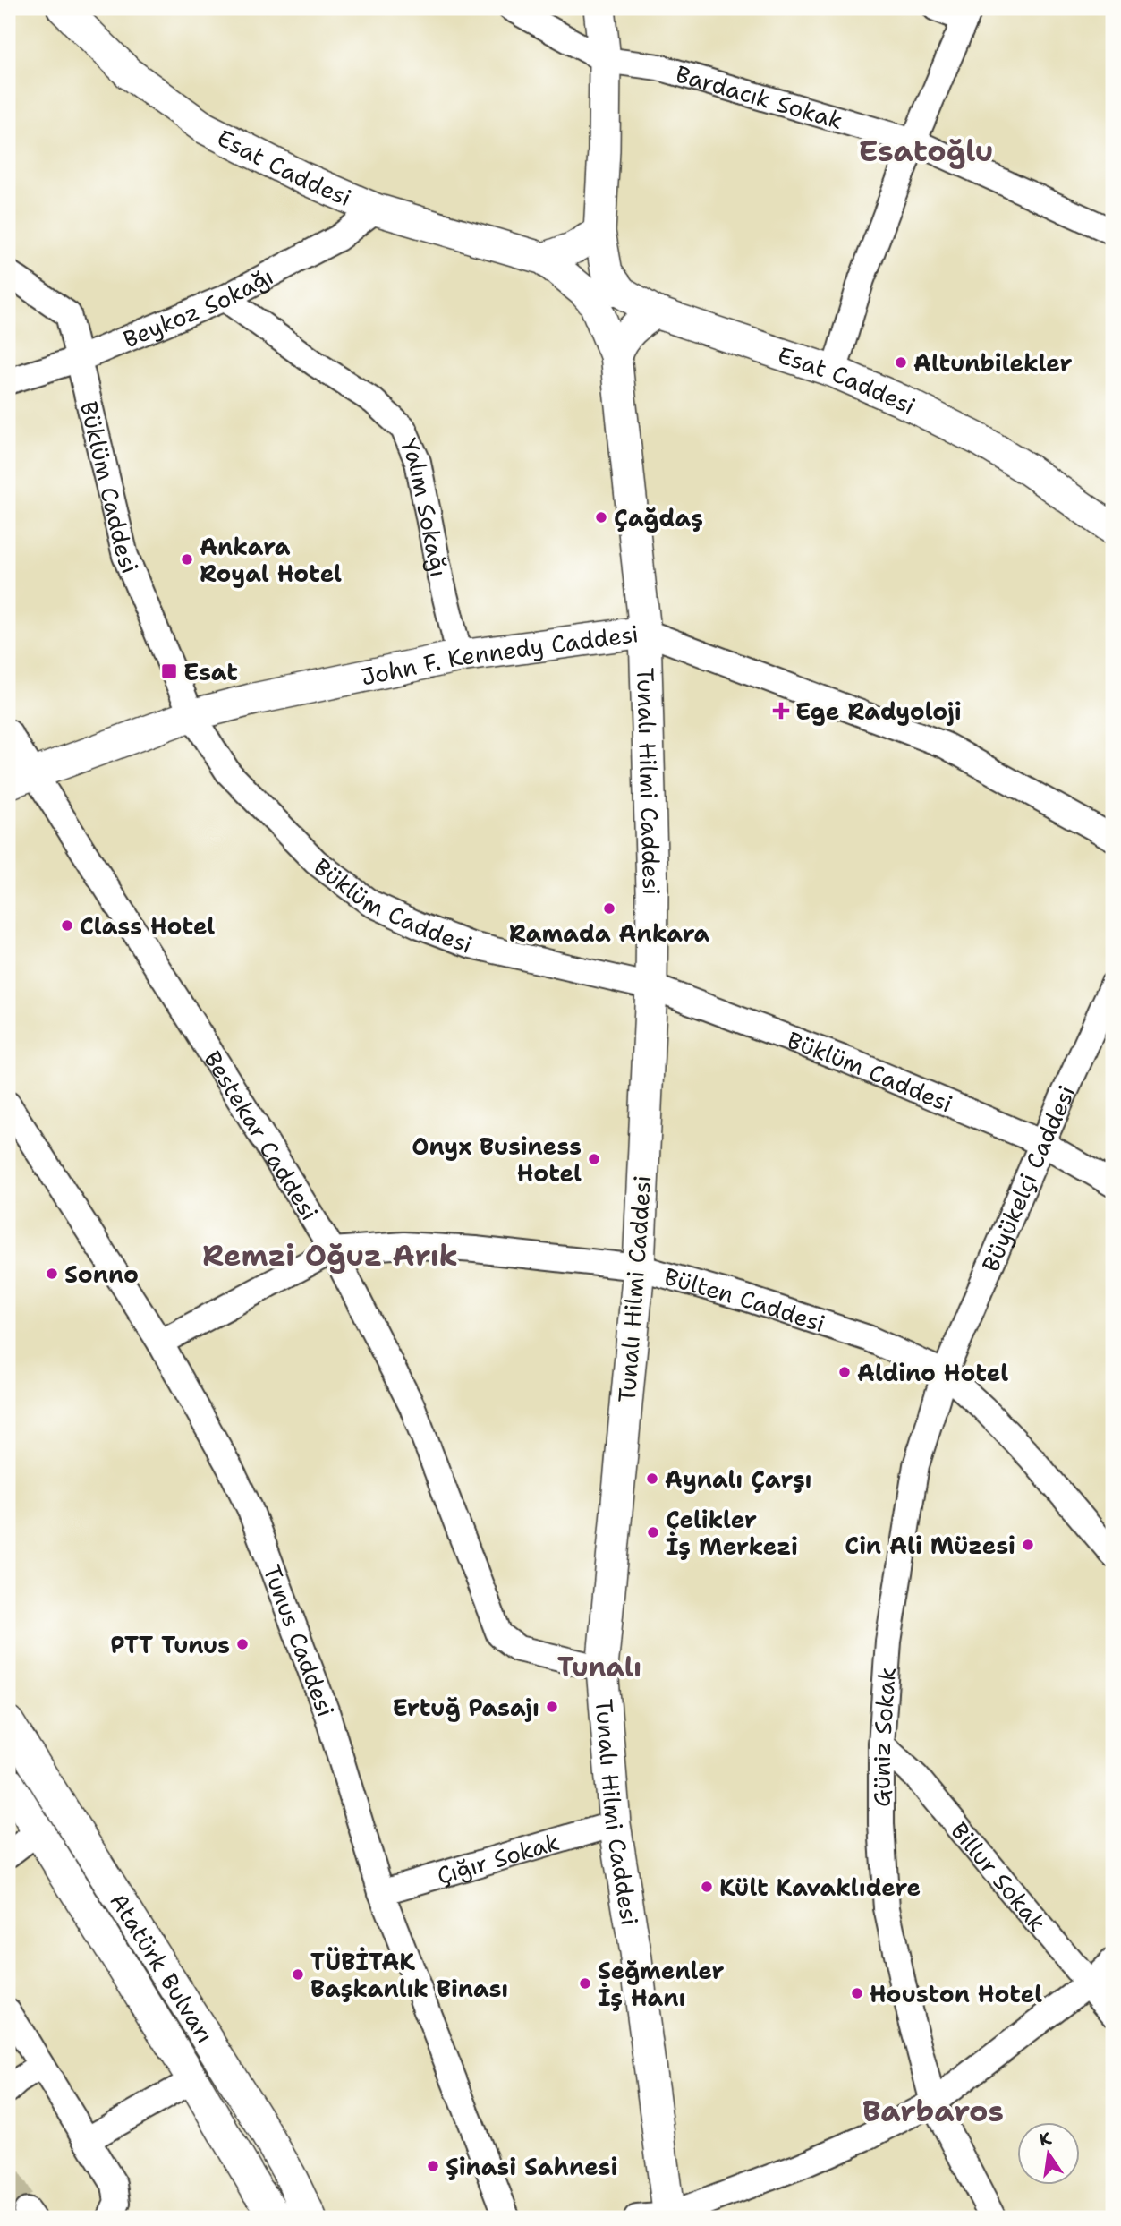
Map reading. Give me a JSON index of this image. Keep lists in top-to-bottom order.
{
  "streets": {
    "main road": [
      "Esat Caddesi",
      "John F. Kennedy Caddesi",
      "Tunalı Hilmi Caddesi",
      "Atatürk Bulvarı"
    ],
    "street": [
      "Bardacık Sokak",
      "Beykoz Sokağı",
      "Büklüm Caddesi",
      "Yalım Sokağı",
      "Bestekar Caddesi",
      "Büyükelçi Caddesi",
      "Bülten Caddesi",
      "Tunus Caddesi",
      "Güniz Sokak",
      "Çığır Sokak",
      "Billur Sokak"
    ]
  },
  "crossings": [
    ["Esat Caddesi", "Beykoz Sokağı"],
    ["Esat Caddesi", "Tunalı Hilmi Caddesi"],
    ["Beykoz Sokağı", "Büklüm Caddesi"],
    ["Beykoz Sokağı", "Yalım Sokağı"],
    ["Büklüm Caddesi", "John F. Kennedy Caddesi"],
    ["Büklüm Caddesi", "Tunalı Hilmi Caddesi"],
    ["Büklüm Caddesi", "Büyükelçi Caddesi"],
    ["Yalım Sokağı", "John F. Kennedy Caddesi"],
    ["John F. Kennedy Caddesi", "Tunalı Hilmi Caddesi"],
    ["John F. Kennedy Caddesi", "Bestekar Caddesi"],
    ["Tunalı Hilmi Caddesi", "Bestekar Caddesi"],
    ["Tunalı Hilmi Caddesi", "Bülten Caddesi"],
    ["Tunalı Hilmi Caddesi", "Çığır Sokak"],
    ["Bestekar Caddesi", "Bülten Caddesi"],
    ["Büyükelçi Caddesi", "Bülten Caddesi"],
    ["Büyükelçi Caddesi", "Güniz Sokak"],
    ["Bülten Caddesi", "Tunus Caddesi"],
    ["Bülten Caddesi", "Güniz Sokak"],
    ["Tunus Caddesi", "Çığır Sokak"],
    ["Güniz Sokak", "Billur Sokak"]
  ],
  "districts": [
    "Esatoğlu",
    "Remzi Oğuz Arık",
    "Tunalı",
    "Barbaros"
  ],
  "places": {
    "other": [
      "Altunbilekler",
      "Çağdaş",
      "Ankara Royal Hotel",
      "Ramada Ankara",
      "Class Hotel",
      "Onyx Business Hotel",
      "Sonno",
      "Aldino Hotel",
      "Aynalı Çarşı",
      "Çelikler İş Merkezi",
      "Cin Ali Müzesi",
      "PTT Tunus",
      "Ertuğ Pasajı",
      "Kült Kavaklıdere",
      "TÜBİTAK Başkanlık Binası",
      "Seğmenler İş Hanı",
      "Houston Hotel",
      "Şinasi Sahnesi"
    ],
    "transit": ["Esat"],
    "health": ["Ege Radyoloji"]
  },
  "north": "top"
}
